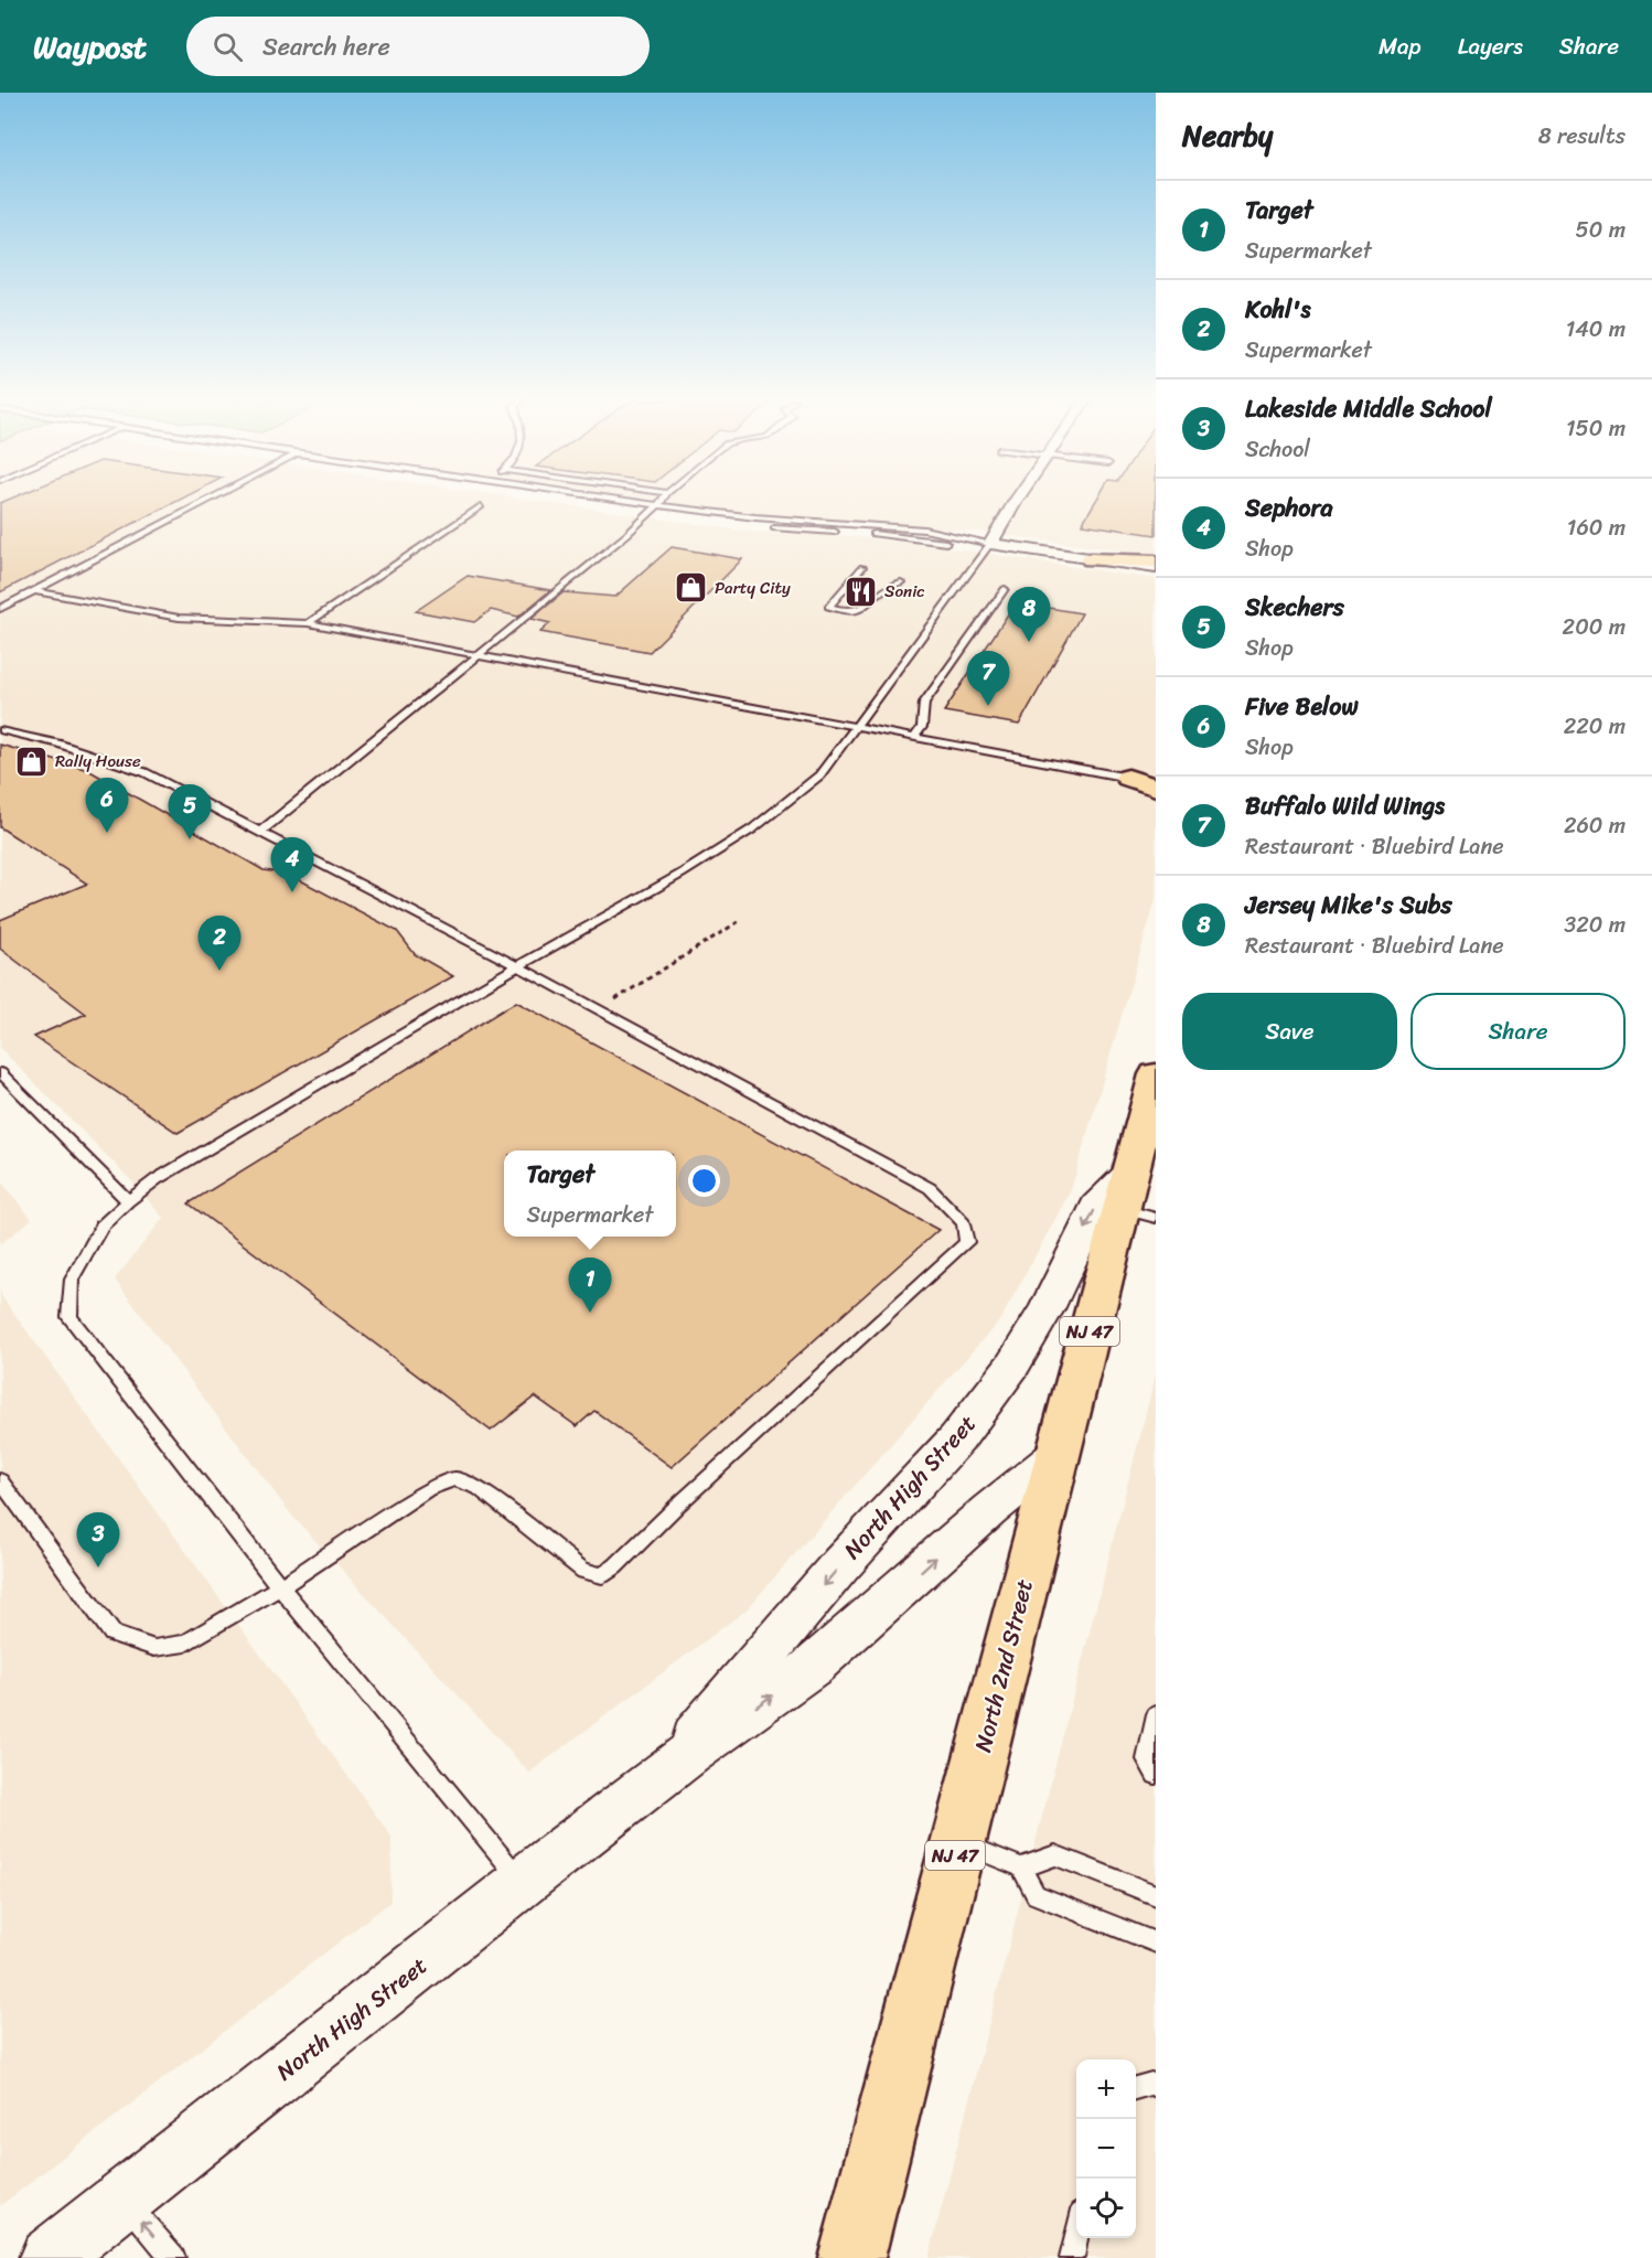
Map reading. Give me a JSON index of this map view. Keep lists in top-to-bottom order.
{
  "streets": {
    "main road": ["NJ 47", "North 2nd Street"],
    "street": ["North High Street"]
  },
  "crossings": [
    ["North High Street", "North 2nd Street"]
  ],
  "places": {
    "shop": ["Party City", "Rally House"],
    "restaurant": ["Sonic"]
  },
  "page": {
    "header": "Waypost",
    "search": "Search here",
    "nav": ["Map", "Layers", "Share"],
    "heading": ["Nearby", "8 results"],
    "list": [
      {
        "mark": "1",
        "name": "Target",
        "note": "Supermarket",
        "value": "50 m"
      },
      {
        "mark": "2",
        "name": "Kohl's",
        "note": "Supermarket",
        "value": "140 m"
      },
      {
        "mark": "3",
        "name": "Lakeside Middle School",
        "note": "School",
        "value": "150 m"
      },
      {
        "mark": "4",
        "name": "Sephora",
        "note": "Shop",
        "value": "160 m"
      },
      {
        "mark": "5",
        "name": "Skechers",
        "note": "Shop",
        "value": "200 m"
      },
      {
        "mark": "6",
        "name": "Five Below",
        "note": "Shop",
        "value": "220 m"
      },
      {
        "mark": "7",
        "name": "Buffalo Wild Wings",
        "note": "Restaurant · Bluebird Lane",
        "value": "260 m"
      },
      {
        "mark": "8",
        "name": "Jersey Mike's Subs",
        "note": "Restaurant · Bluebird Lane",
        "value": "320 m"
      }
    ],
    "pins": [
      "8",
      "7",
      "6",
      "5",
      "4",
      "2",
      "1",
      "3"
    ],
    "buttons": ["Save", "Share"],
    "popup": ["Target", "Supermarket"],
    "map_buttons": ["+", "−"]
  }
}
